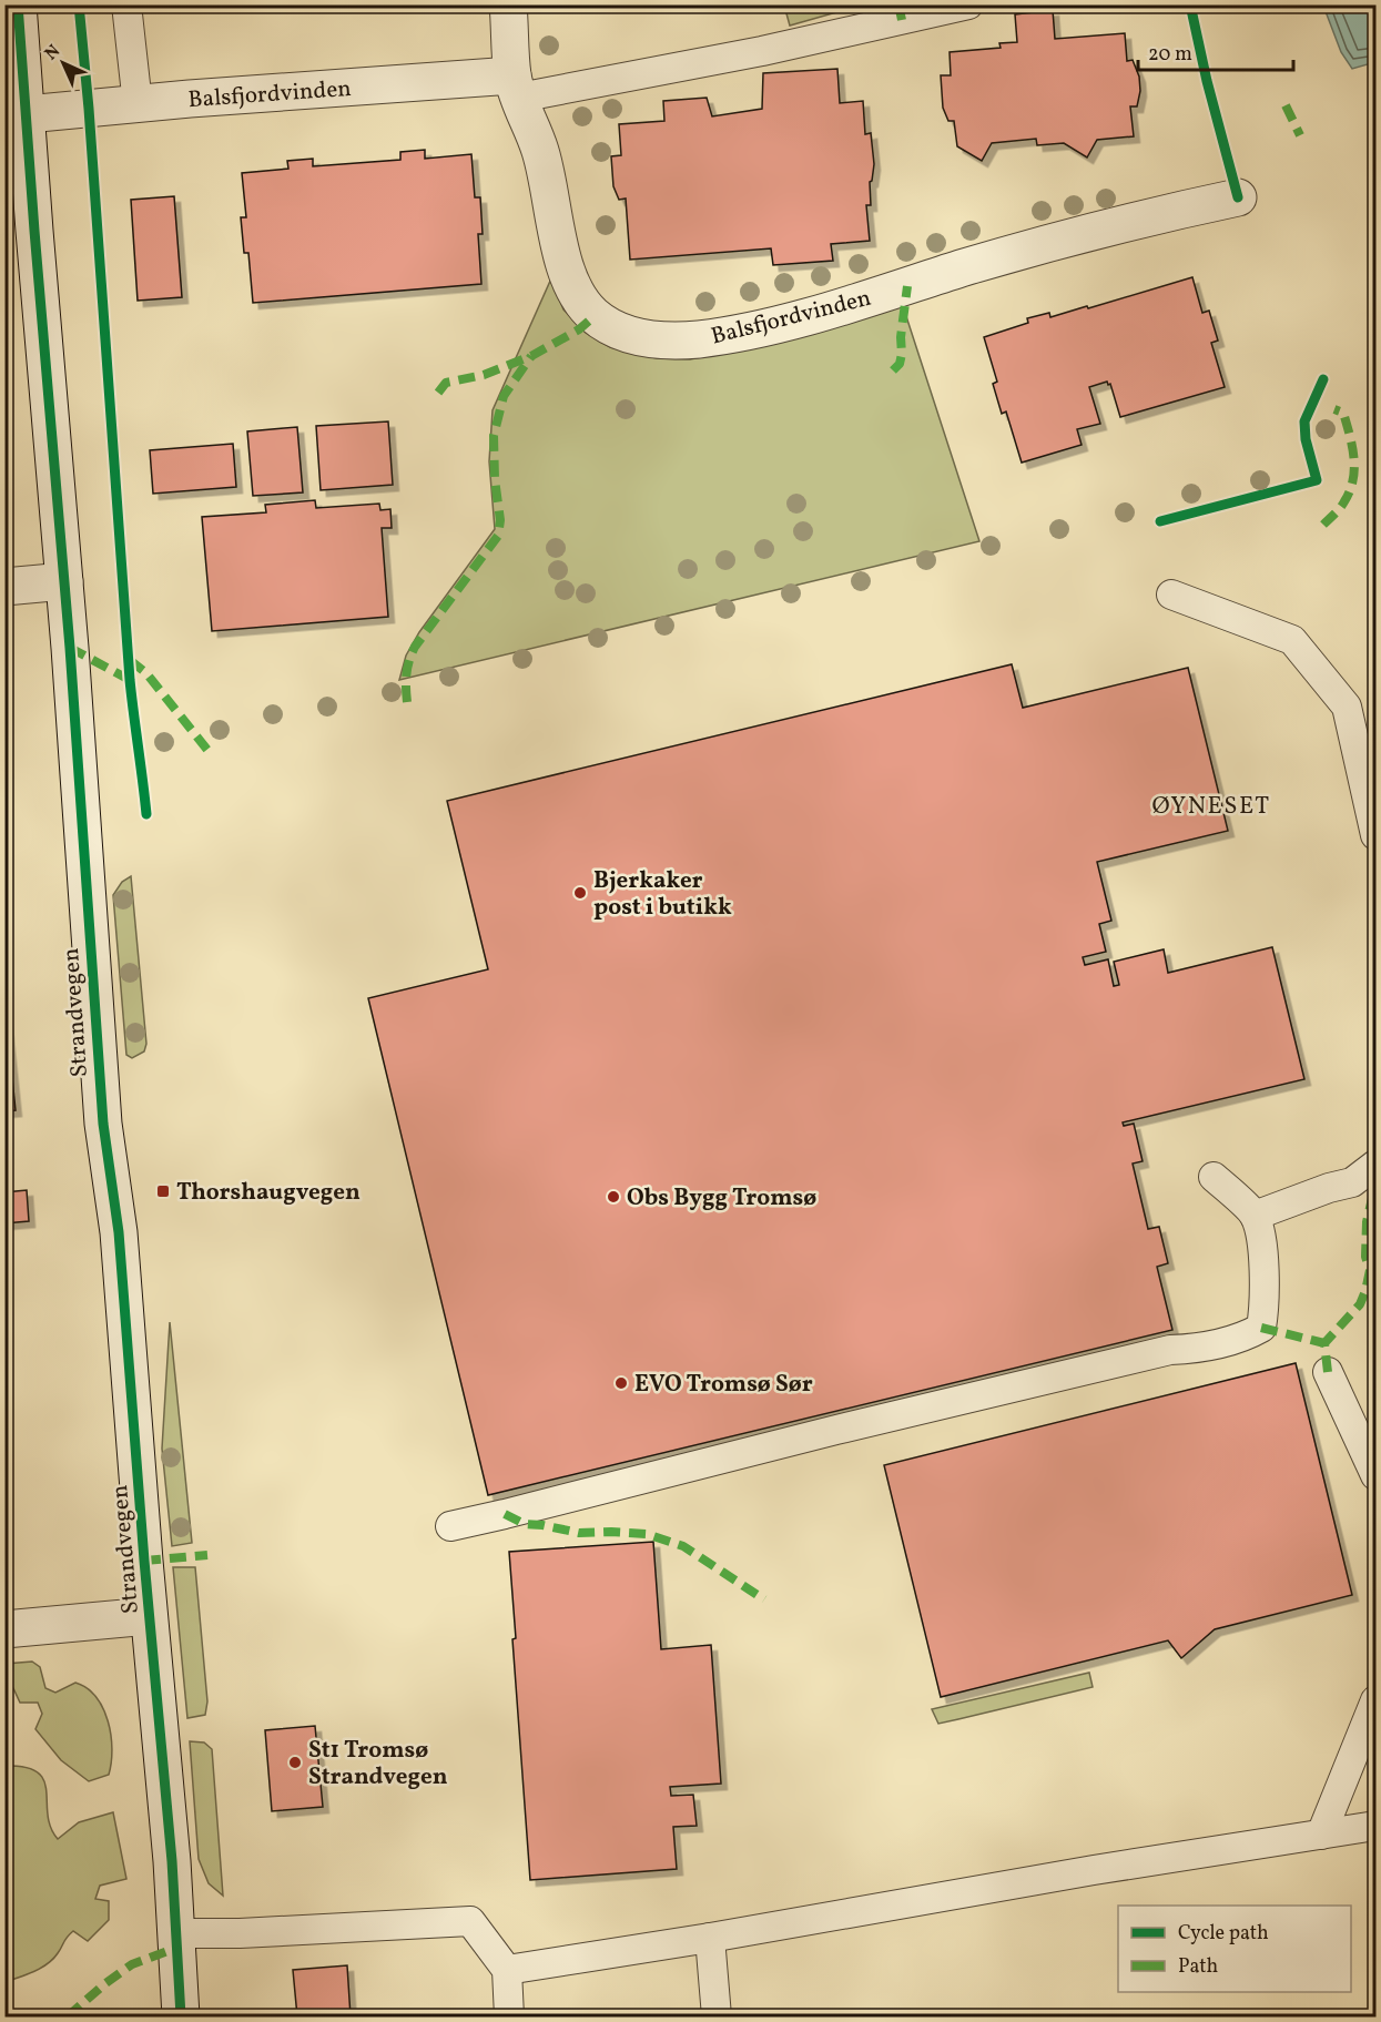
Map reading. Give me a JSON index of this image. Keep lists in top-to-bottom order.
{
  "streets": {
    "street": ["Balsfjordvinden", "Strandvegen"]
  },
  "crossings": [
    ["Balsfjordvinden", "Strandvegen"]
  ],
  "districts": ["ØYNESET"],
  "places": {
    "other": [
      "Bjerkaker post i butikk",
      "Obs Bygg Tromsø",
      "EVO Tromsø Sør",
      "St1 Tromsø Strandvegen"
    ],
    "transit": ["Thorshaugvegen"]
  },
  "legend": ["Cycle path", "Path"],
  "scale_bar": "20 m",
  "north": "top left"
}
